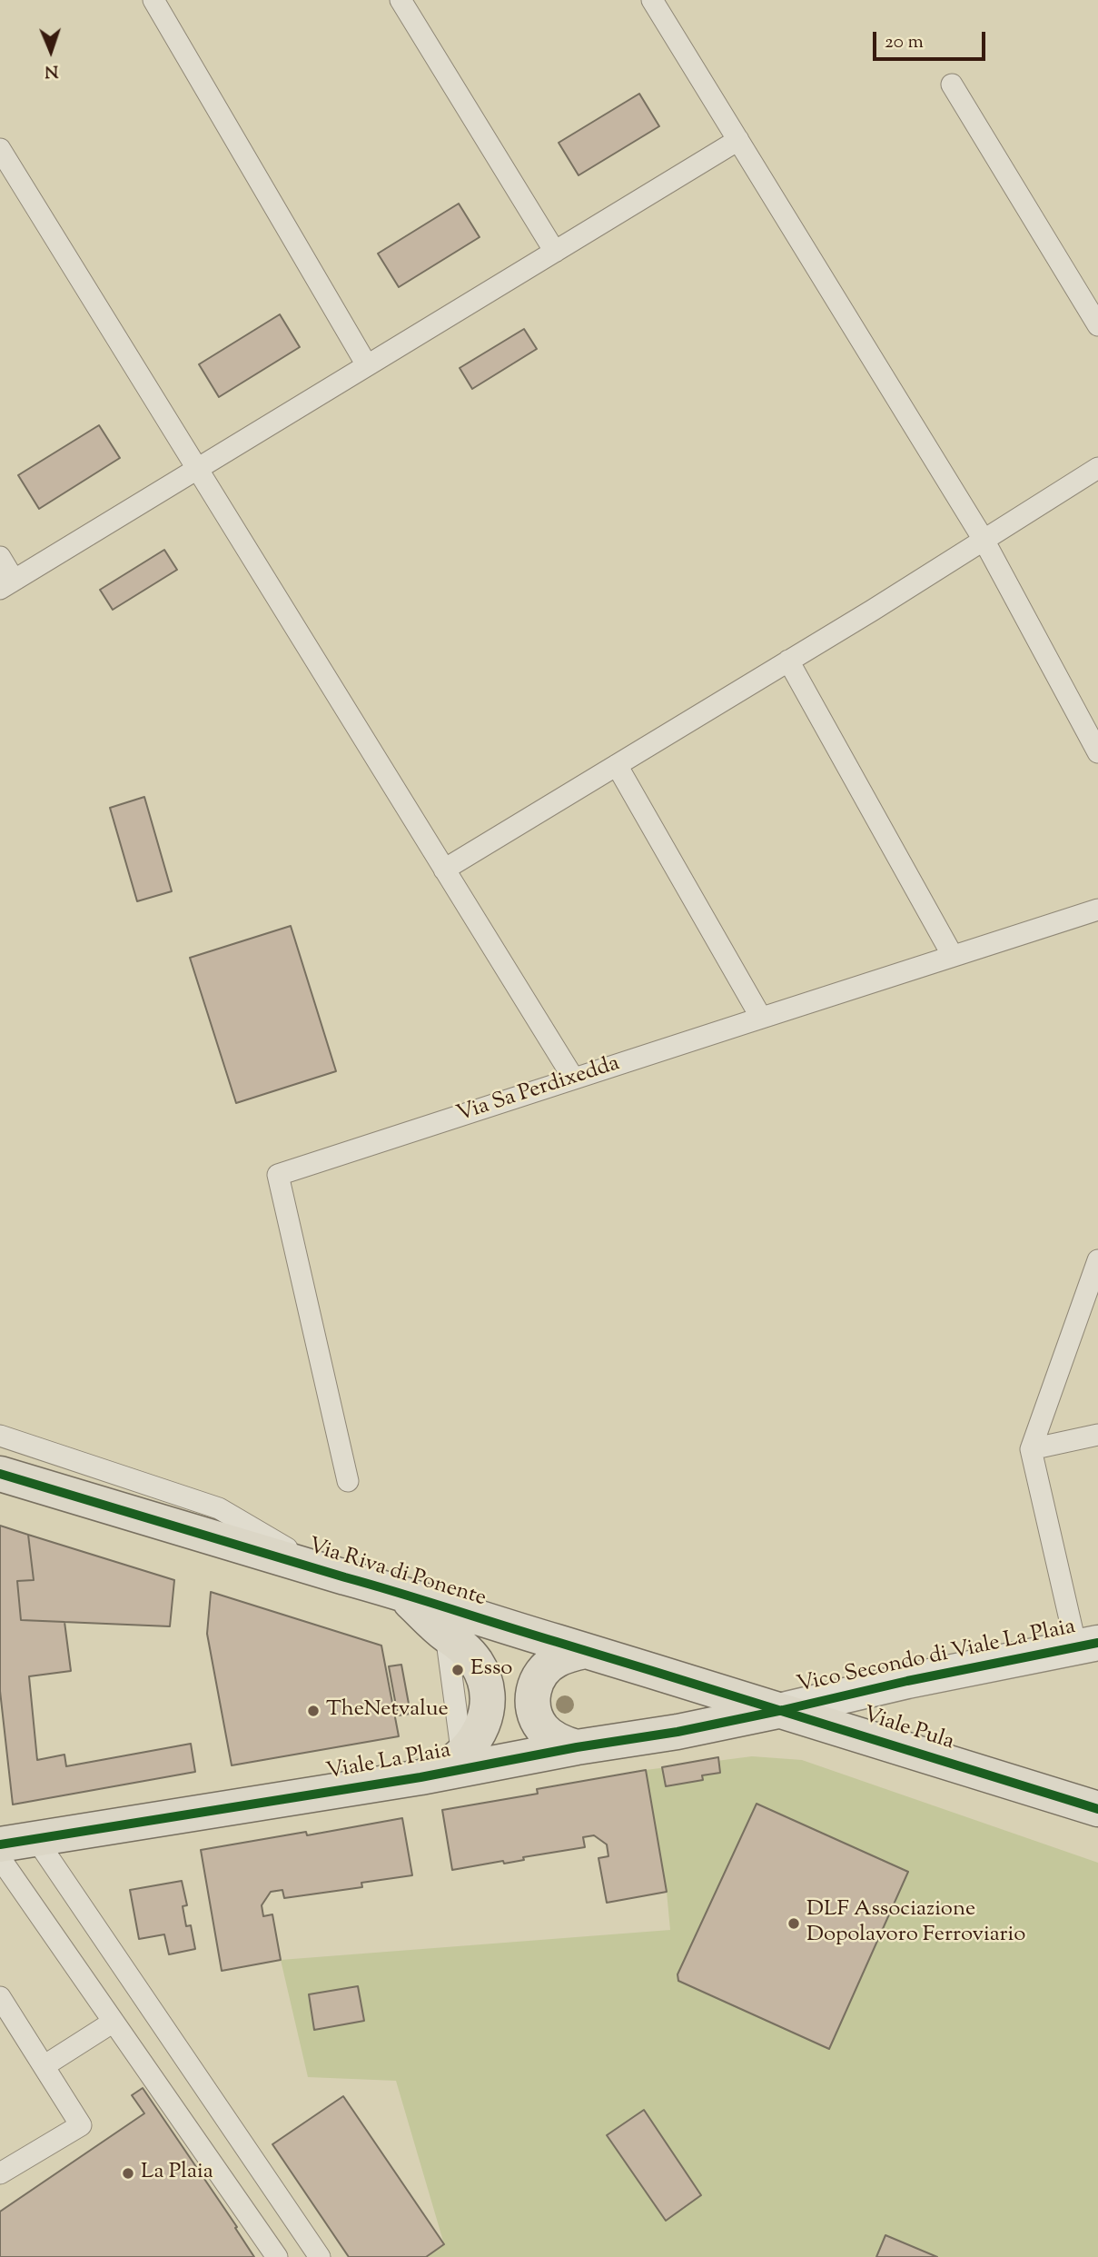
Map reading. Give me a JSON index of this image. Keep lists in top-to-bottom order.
{
  "streets": {
    "main road": ["Via Riva di Ponente", "Viale Pula", "Viale La Plaia"],
    "street": ["Vico Secondo di Viale La Plaia"],
    "lane": ["Via Sa Perdixedda"]
  },
  "crossings": [
    ["Via Riva di Ponente", "Vico Secondo di Viale La Plaia"],
    ["Via Riva di Ponente", "Viale Pula"],
    ["Via Riva di Ponente", "Viale La Plaia"],
    ["Vico Secondo di Viale La Plaia", "Viale Pula"],
    ["Vico Secondo di Viale La Plaia", "Viale La Plaia"],
    ["Viale Pula", "Viale La Plaia"]
  ],
  "places": [
    "Esso",
    "TheNetvalue",
    "DLF Associazione Dopolavoro Ferroviario",
    "La Plaia"
  ],
  "scale_bar": "20 m",
  "north": "bottom"
}
